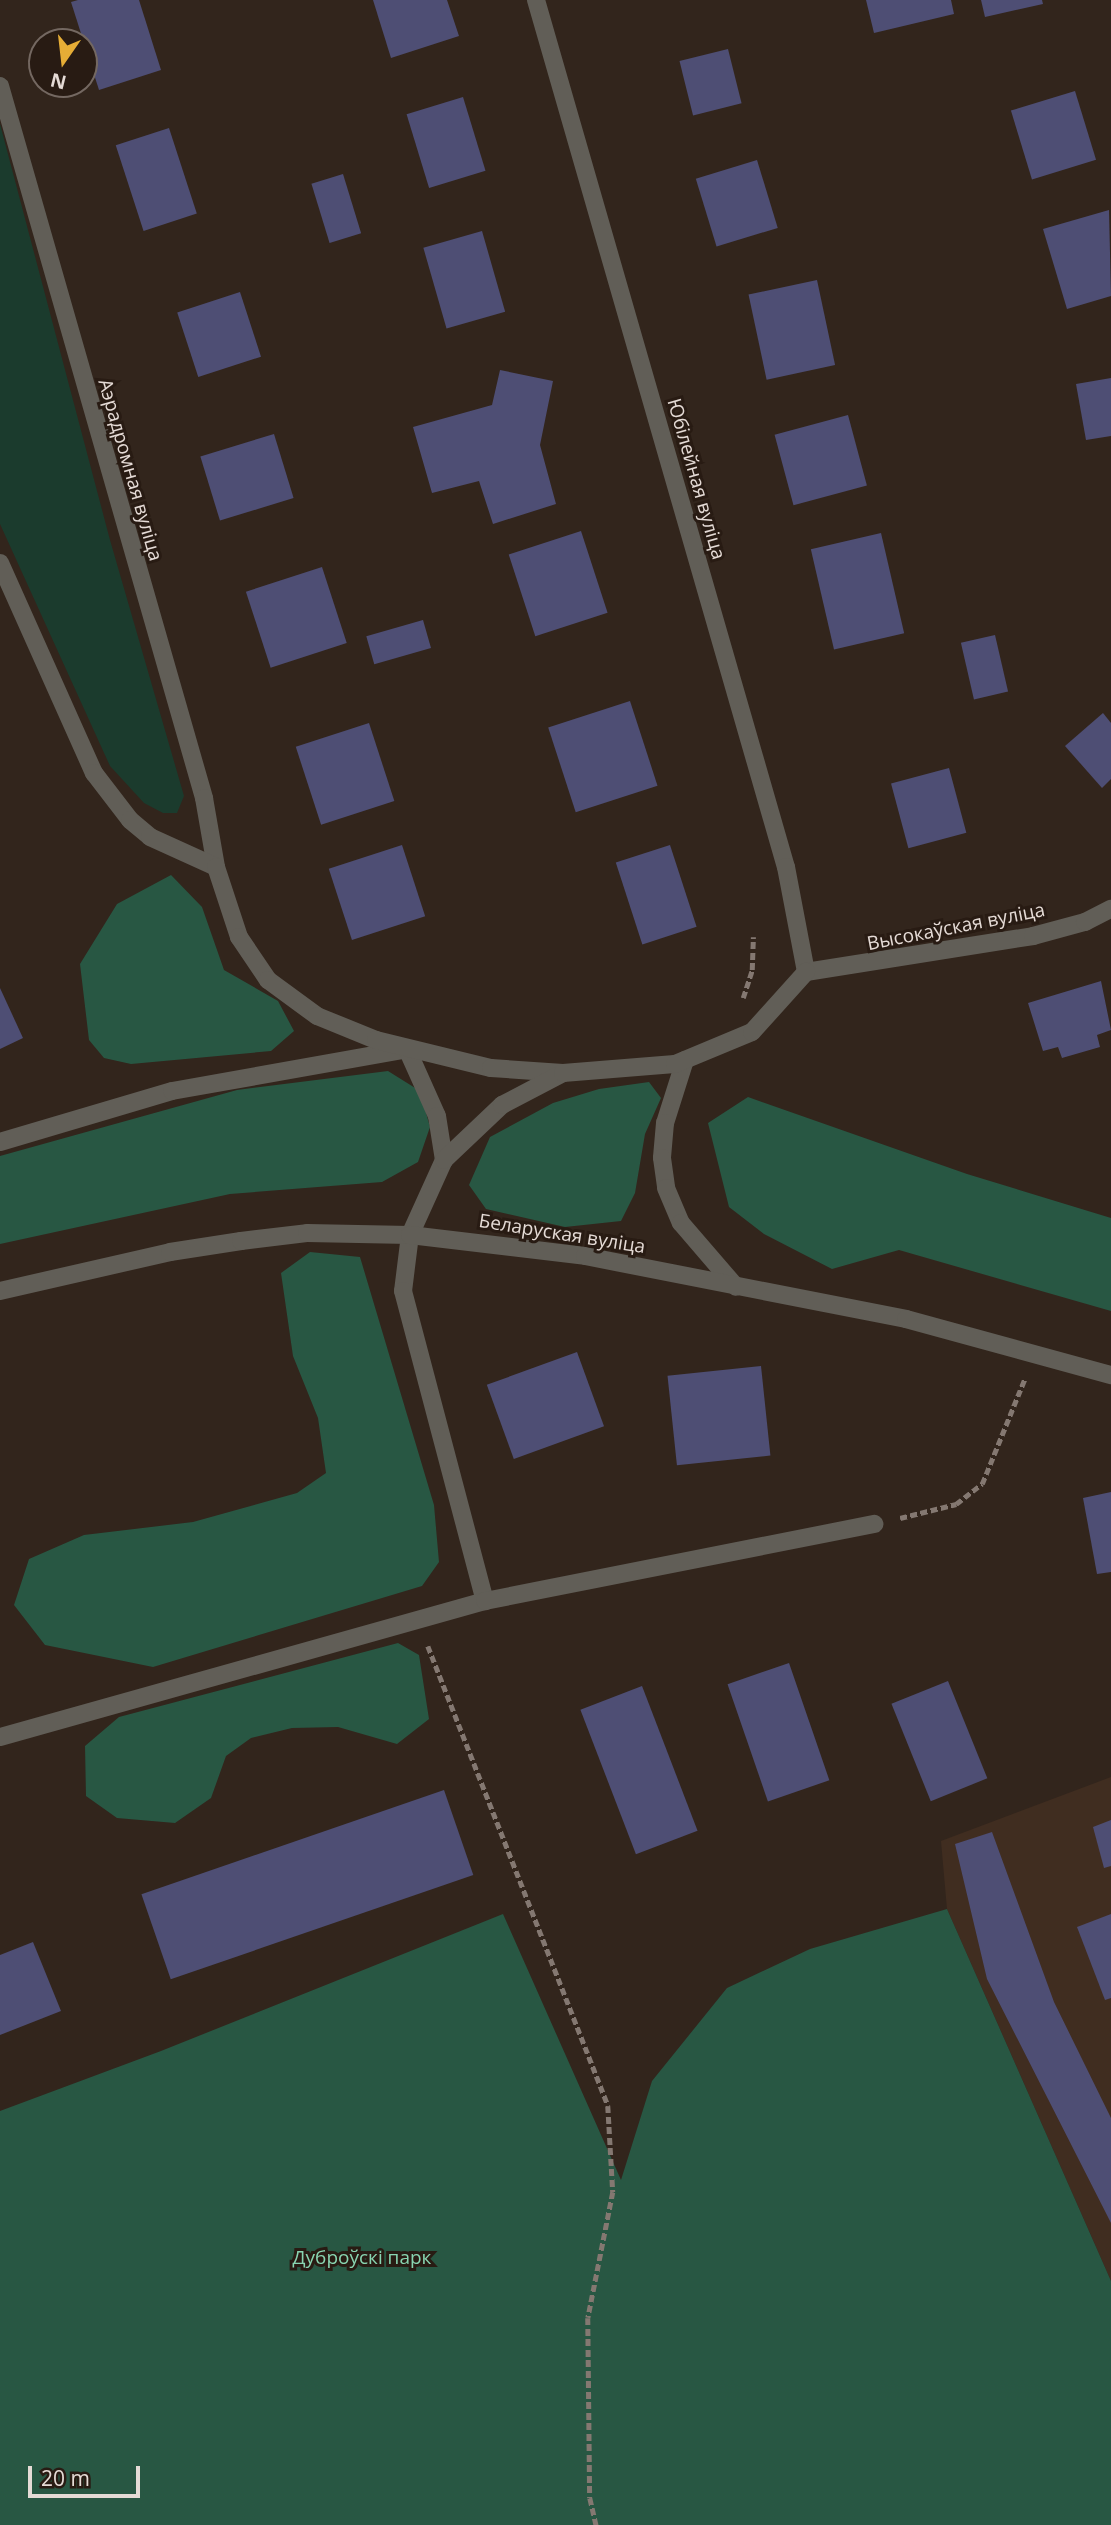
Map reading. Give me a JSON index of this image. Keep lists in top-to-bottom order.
{
  "streets": {
    "street": [
      "Аэрадромная вуліца",
      "Юбілейная вуліца",
      "Высокаўская вуліца",
      "Беларуская вуліца"
    ]
  },
  "crossings": [
    ["Юбілейная вуліца", "Высокаўская вуліца"]
  ],
  "parks": ["Дуброўскі парк"],
  "scale_bar": "20 m",
  "north": "bottom"
}
